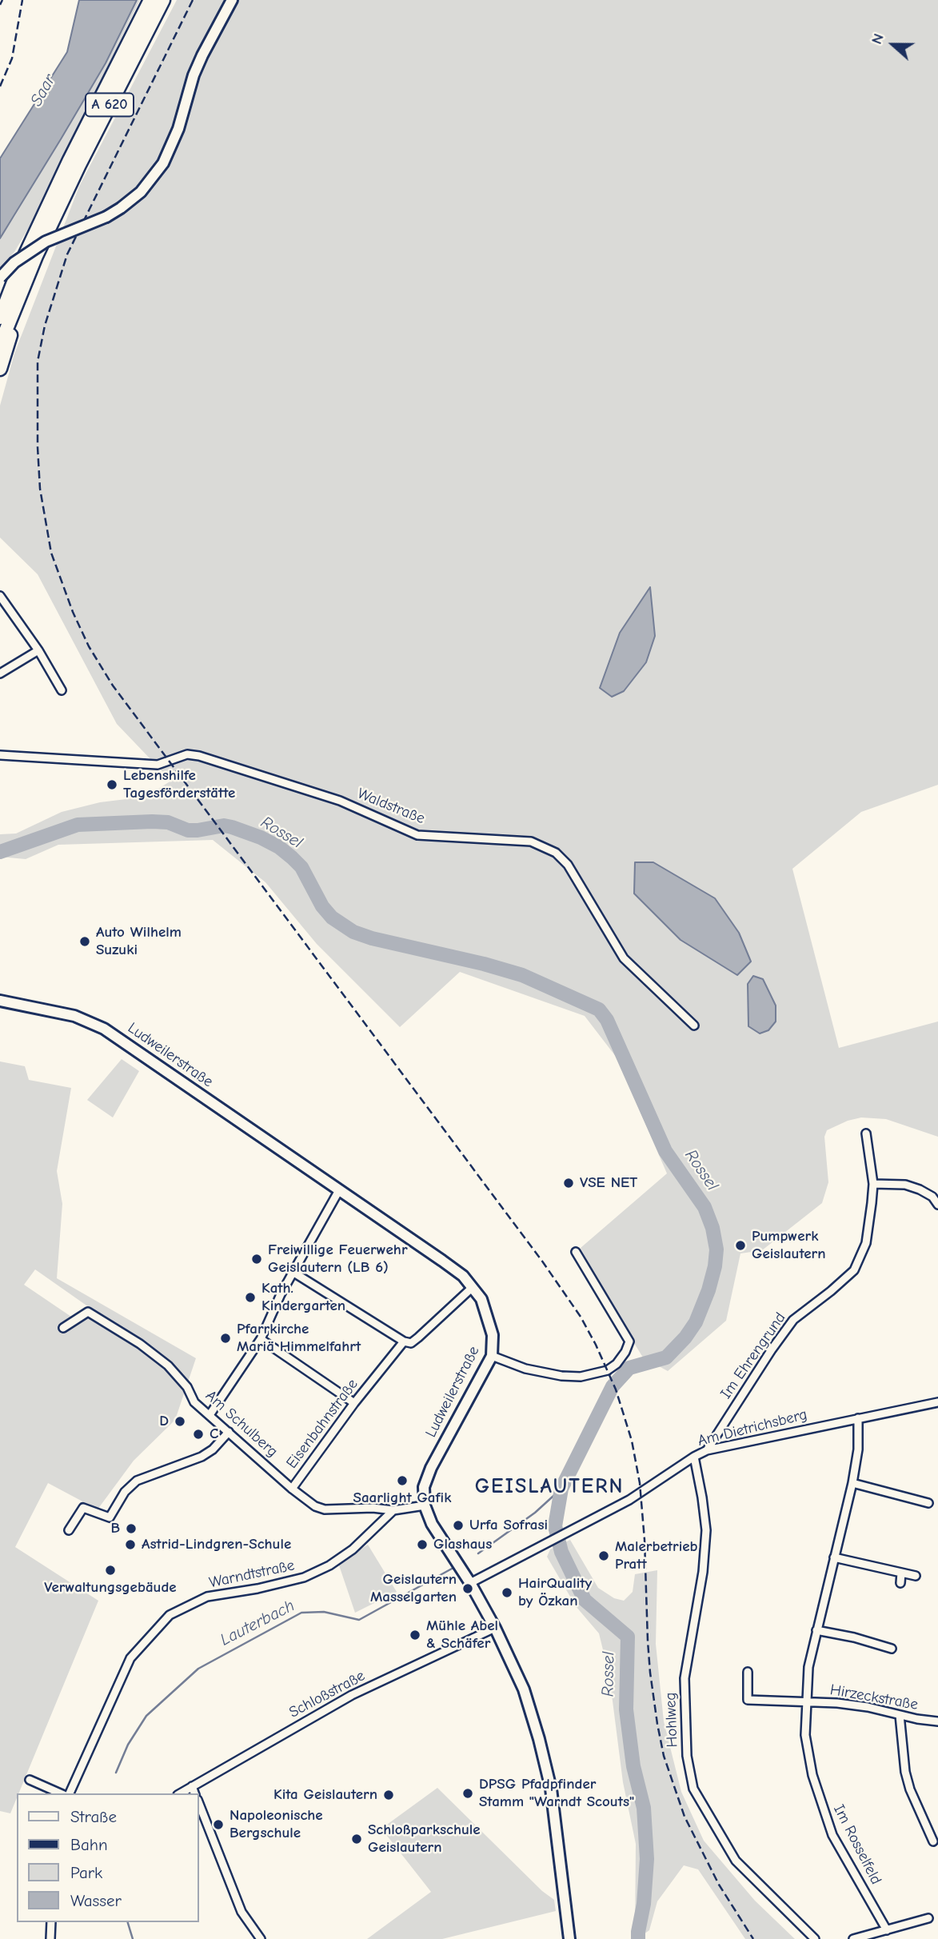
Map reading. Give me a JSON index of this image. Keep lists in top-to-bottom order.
{
  "streets": {
    "highway": ["A 620"],
    "main road": ["Ludweilerstraße"],
    "street": [
      "Waldstraße",
      "Im Ehrengrund",
      "Am Schulberg",
      "Eisenbahnstraße",
      "Am Dietrichsberg",
      "Warndtstraße",
      "Schloßstraße",
      "Hirzeckstraße",
      "Hohlweg",
      "Im Rosselfeld"
    ]
  },
  "crossings": [
    ["Ludweilerstraße", "Am Schulberg"],
    ["Ludweilerstraße", "Eisenbahnstraße"],
    ["Im Ehrengrund", "Am Dietrichsberg"],
    ["Am Schulberg", "Eisenbahnstraße"],
    ["Am Schulberg", "Warndtstraße"],
    ["Am Dietrichsberg", "Hohlweg"],
    ["Am Dietrichsberg", "Im Rosselfeld"],
    ["Hirzeckstraße", "Im Rosselfeld"]
  ],
  "districts": ["GEISLAUTERN"],
  "water": ["Saar", "Rossel", "Lauterbach"],
  "places": [
    "Lebenshilfe Tagesförderstätte",
    "Auto Wilhelm Suzuki",
    "VSE NET",
    "Pumpwerk Geislautern",
    "Freiwillige Feuerwehr Geislautern (LB 6)",
    "Kath. Kindergarten",
    "Pfarrkirche Mariä Himmelfahrt",
    "D",
    "C",
    "Saarlight Gafik",
    "Urfa Sofrasi",
    "B",
    "Astrid-Lindgren-Schule",
    "Glashaus",
    "Malerbetrieb Pratt",
    "Verwaltungsgebäude",
    "Geislautern Masselgarten",
    "HairQuality by Özkan",
    "Mühle Abel & Schäfer",
    "DPSG Pfadpfinder Stamm \"Warndt Scouts\"",
    "Kita Geislautern",
    "Napoleonische Bergschule",
    "Schloßparkschule Geislautern"
  ],
  "legend": [
    "Straße",
    "Bahn",
    "Park",
    "Wasser"
  ],
  "north": "left"
}
